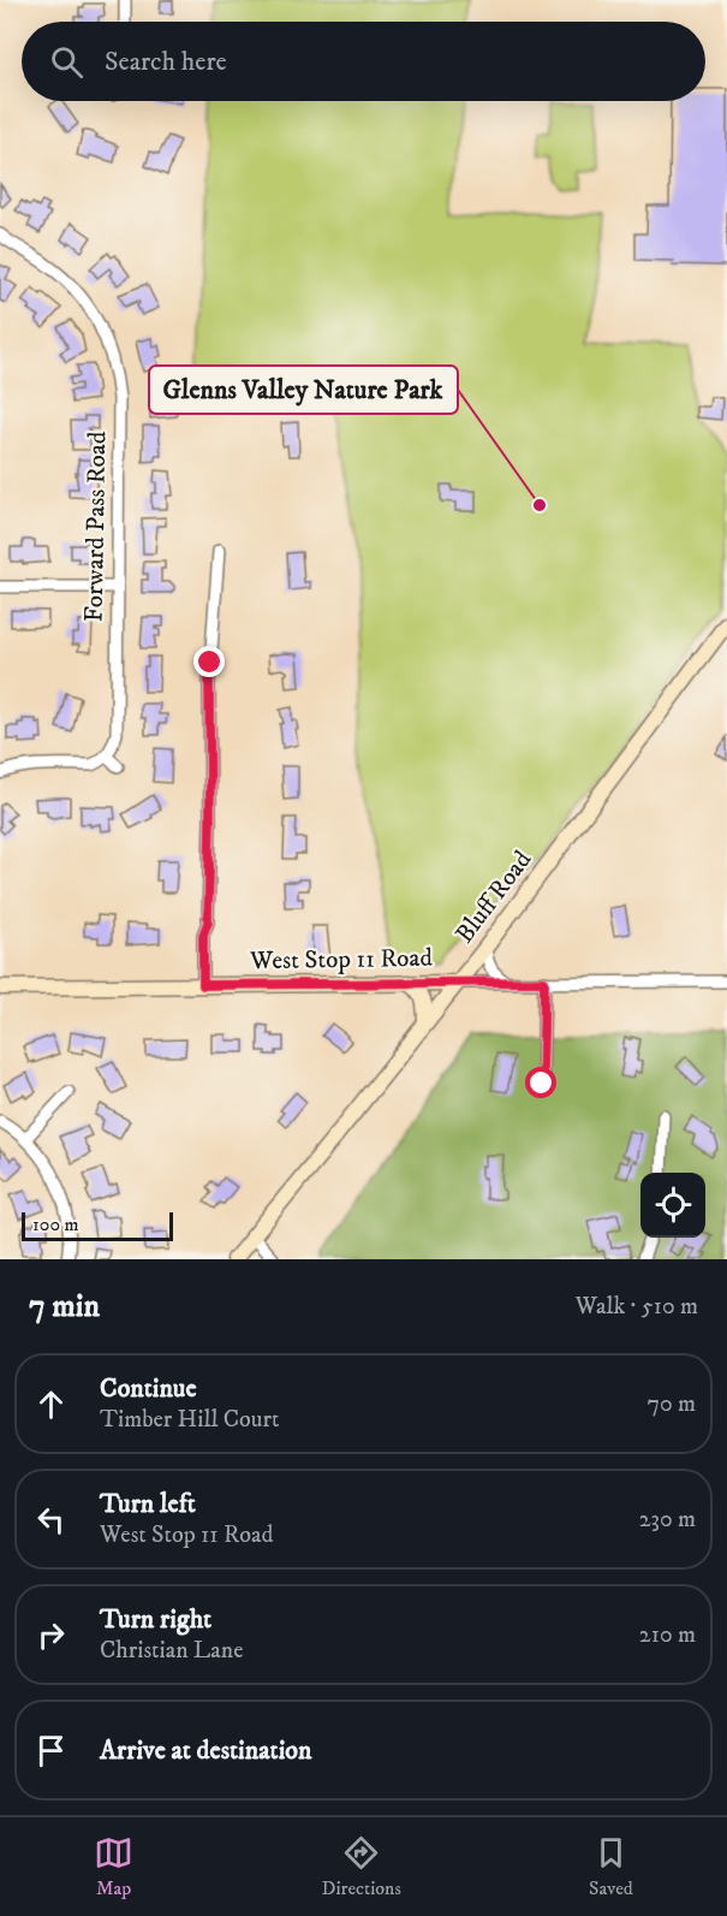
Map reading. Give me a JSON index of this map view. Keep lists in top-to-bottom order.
{
  "streets": {
    "main road": ["Bluff Road", "West Stop 11 Road"],
    "street": ["Forward Pass Road"]
  },
  "crossings": [
    ["Bluff Road", "West Stop 11 Road"]
  ],
  "places": ["Glenns Valley Nature Park"],
  "scale_bar": "100 m",
  "page": {
    "search": "Search here",
    "scale": "100 m",
    "heading": ["7 min", "Walk · 510 m"],
    "list": [
      ["Continue", "Timber Hill Court", "70 m"],
      ["Turn left", "West Stop 11 Road", "230 m"],
      ["Turn right", "Christian Lane", "210 m"],
      "Arrive at destination"
    ],
    "nav": ["Map", "Directions", "Saved"]
  }
}
